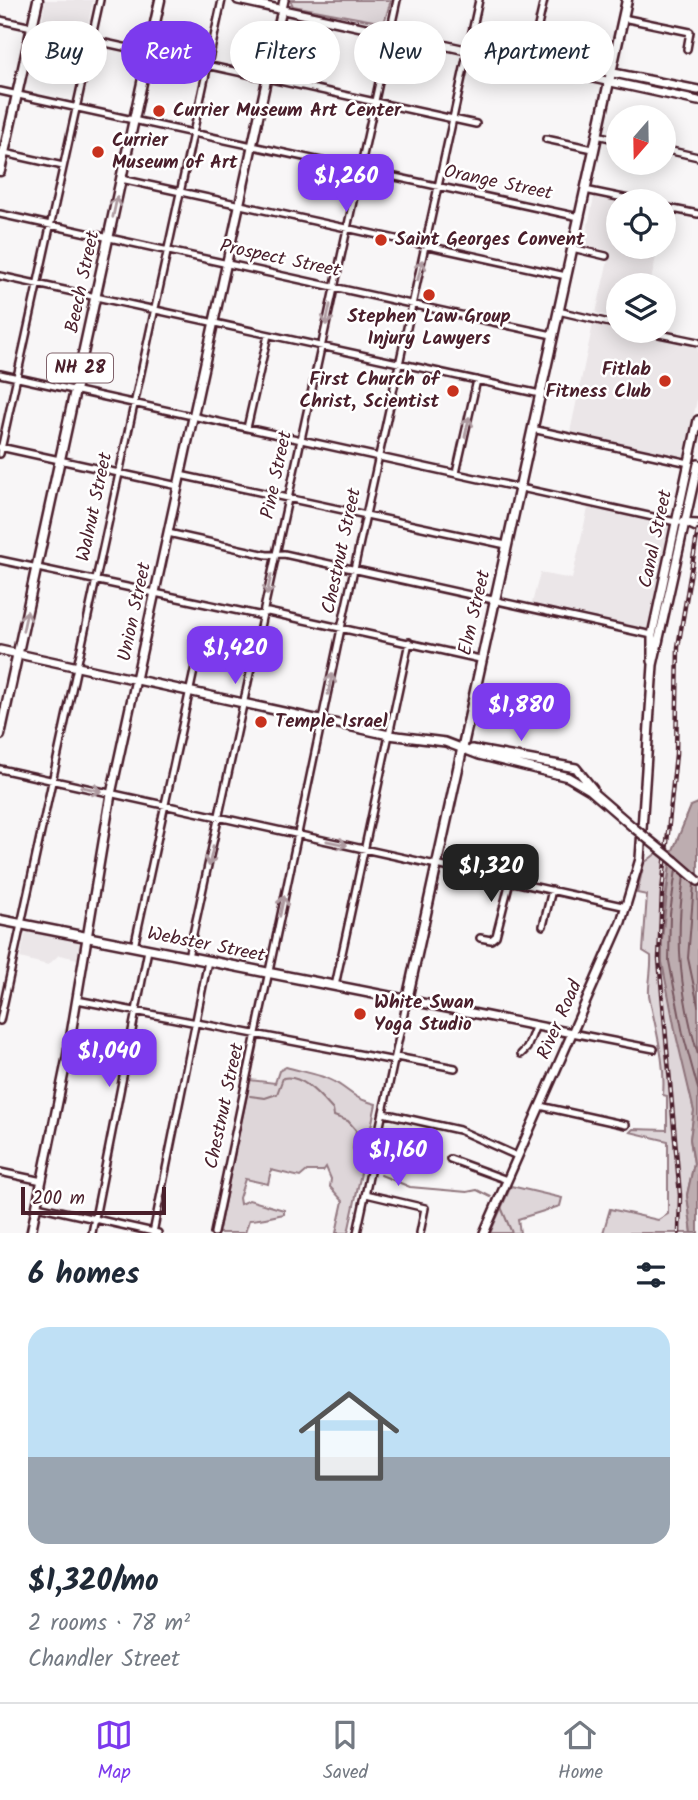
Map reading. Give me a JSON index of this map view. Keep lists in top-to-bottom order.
{
  "streets": {
    "main road": [
      "Beech Street",
      "NH 28",
      "Elm Street",
      "Webster Street"
    ],
    "street": [
      "Orange Street",
      "Prospect Street",
      "Pine Street",
      "Walnut Street",
      "Canal Street",
      "Chestnut Street",
      "Union Street",
      "River Road"
    ]
  },
  "crossings": [
    ["Orange Street", "Beech Street"],
    ["Orange Street", "Pine Street"],
    ["Orange Street", "Walnut Street"],
    ["Orange Street", "Chestnut Street"],
    ["Orange Street", "Union Street"],
    ["Orange Street", "Elm Street"],
    ["Prospect Street", "Beech Street"],
    ["Prospect Street", "Pine Street"],
    ["Prospect Street", "Walnut Street"],
    ["Prospect Street", "Chestnut Street"],
    ["Prospect Street", "Union Street"],
    ["Prospect Street", "Elm Street"],
    ["Pine Street", "Webster Street"],
    ["Walnut Street", "Webster Street"],
    ["Canal Street", "River Road"],
    ["Chestnut Street", "Webster Street"],
    ["Union Street", "Webster Street"],
    ["Elm Street", "Webster Street"]
  ],
  "places": [
    "Currier Museum Art Center",
    "Currier Museum of Art",
    "Saint Georges Convent",
    "Stephen Law Group Injury Lawyers",
    "Fitlab Fitness Club",
    "First Church of Christ, Scientist",
    "Temple Israel",
    "White Swan Yoga Studio"
  ],
  "scale_bar": "200 m",
  "north": "bottom",
  "page": {
    "chip": [
      "Buy",
      "Rent",
      "Filters",
      "New",
      "Apartment"
    ],
    "price": [
      "$1,260",
      "$1,420",
      "$1,880",
      "$1,320",
      "$1,040",
      "$1,160"
    ],
    "scale": "200 m",
    "heading": "6 homes",
    "list": [
      {
        "name": "$1,320/mo",
        "note": "2 rooms · 78 m² · Chandler Street"
      }
    ],
    "tabs": ["Map", "Saved", "Home"]
  }
}
